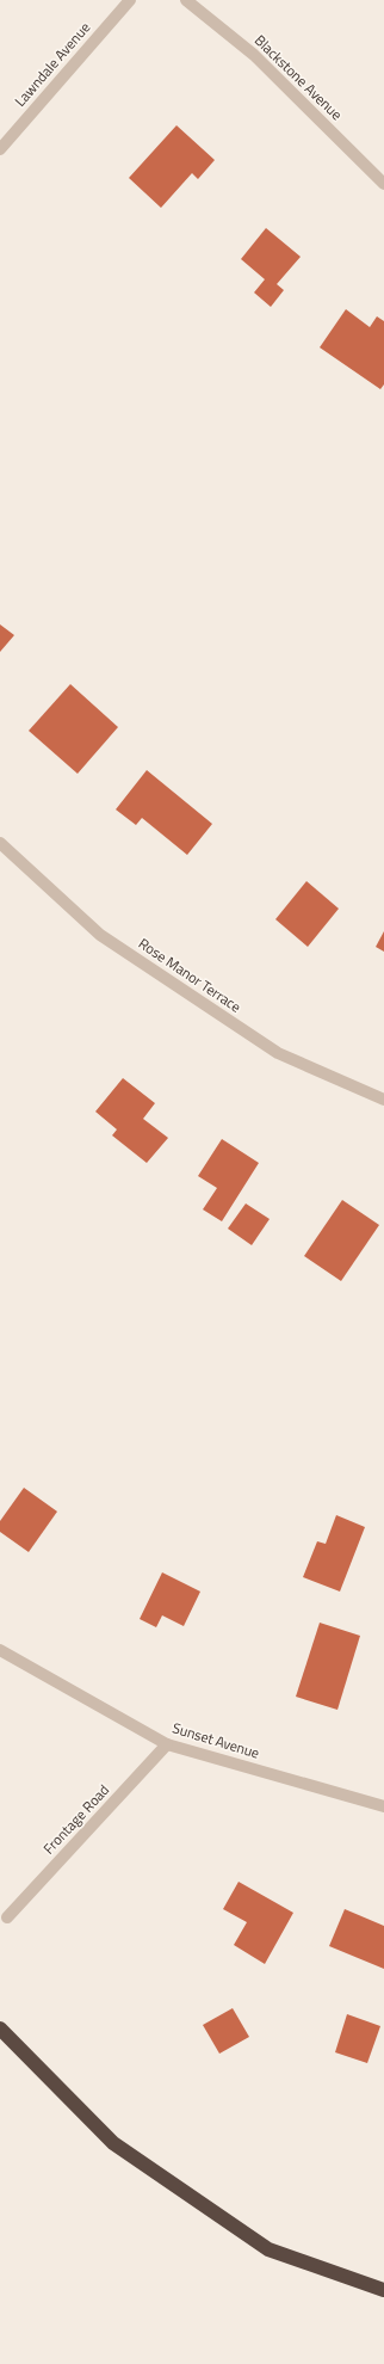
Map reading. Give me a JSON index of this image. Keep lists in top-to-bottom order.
{
  "streets": {
    "street": [
      "Lawndale Avenue",
      "Blackstone Avenue",
      "Rose Manor Terrace",
      "Sunset Avenue",
      "Frontage Road"
    ]
  },
  "crossings": [
    ["Sunset Avenue", "Frontage Road"]
  ]
}
